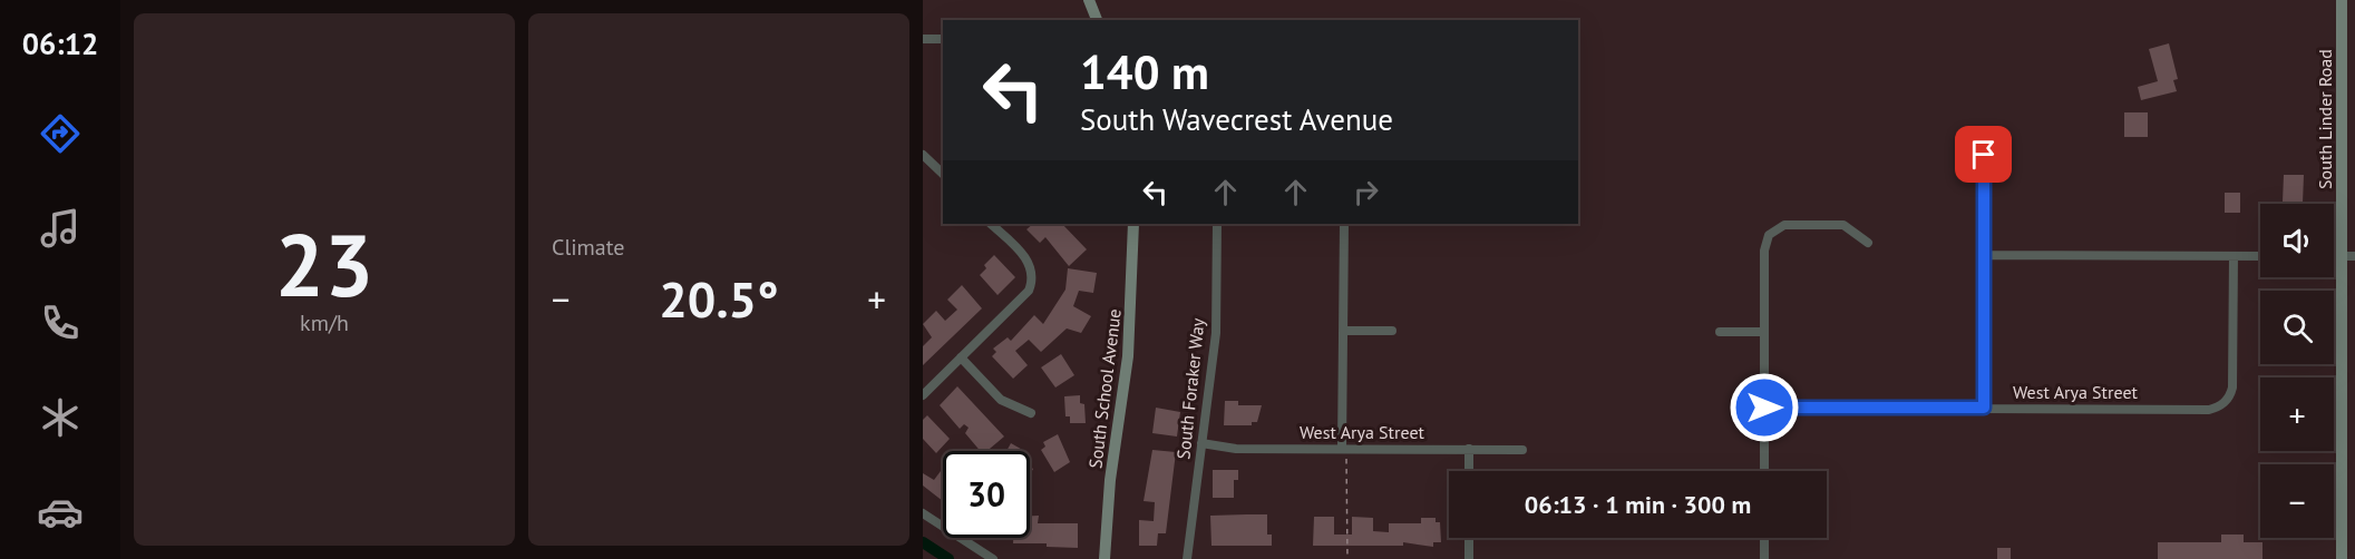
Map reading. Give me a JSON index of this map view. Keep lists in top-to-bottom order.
{
  "streets": {
    "main road": ["South Linder Road", "South School Avenue"],
    "street": ["South Foraker Way", "West Arya Street"]
  },
  "crossings": [
    ["South Foraker Way", "West Arya Street"]
  ],
  "page": {
    "tabs": "06:12",
    "tile": [
      ["23", "km/h"],
      "Climate"
    ],
    "turn": ["140 m", "South Wavecrest Avenue"],
    "map_buttons": ["+", "−"],
    "heat": ["−", "20.5°", "+"],
    "limit": "30",
    "trip": "06:13 · 1 min · 300 m"
  }
}
